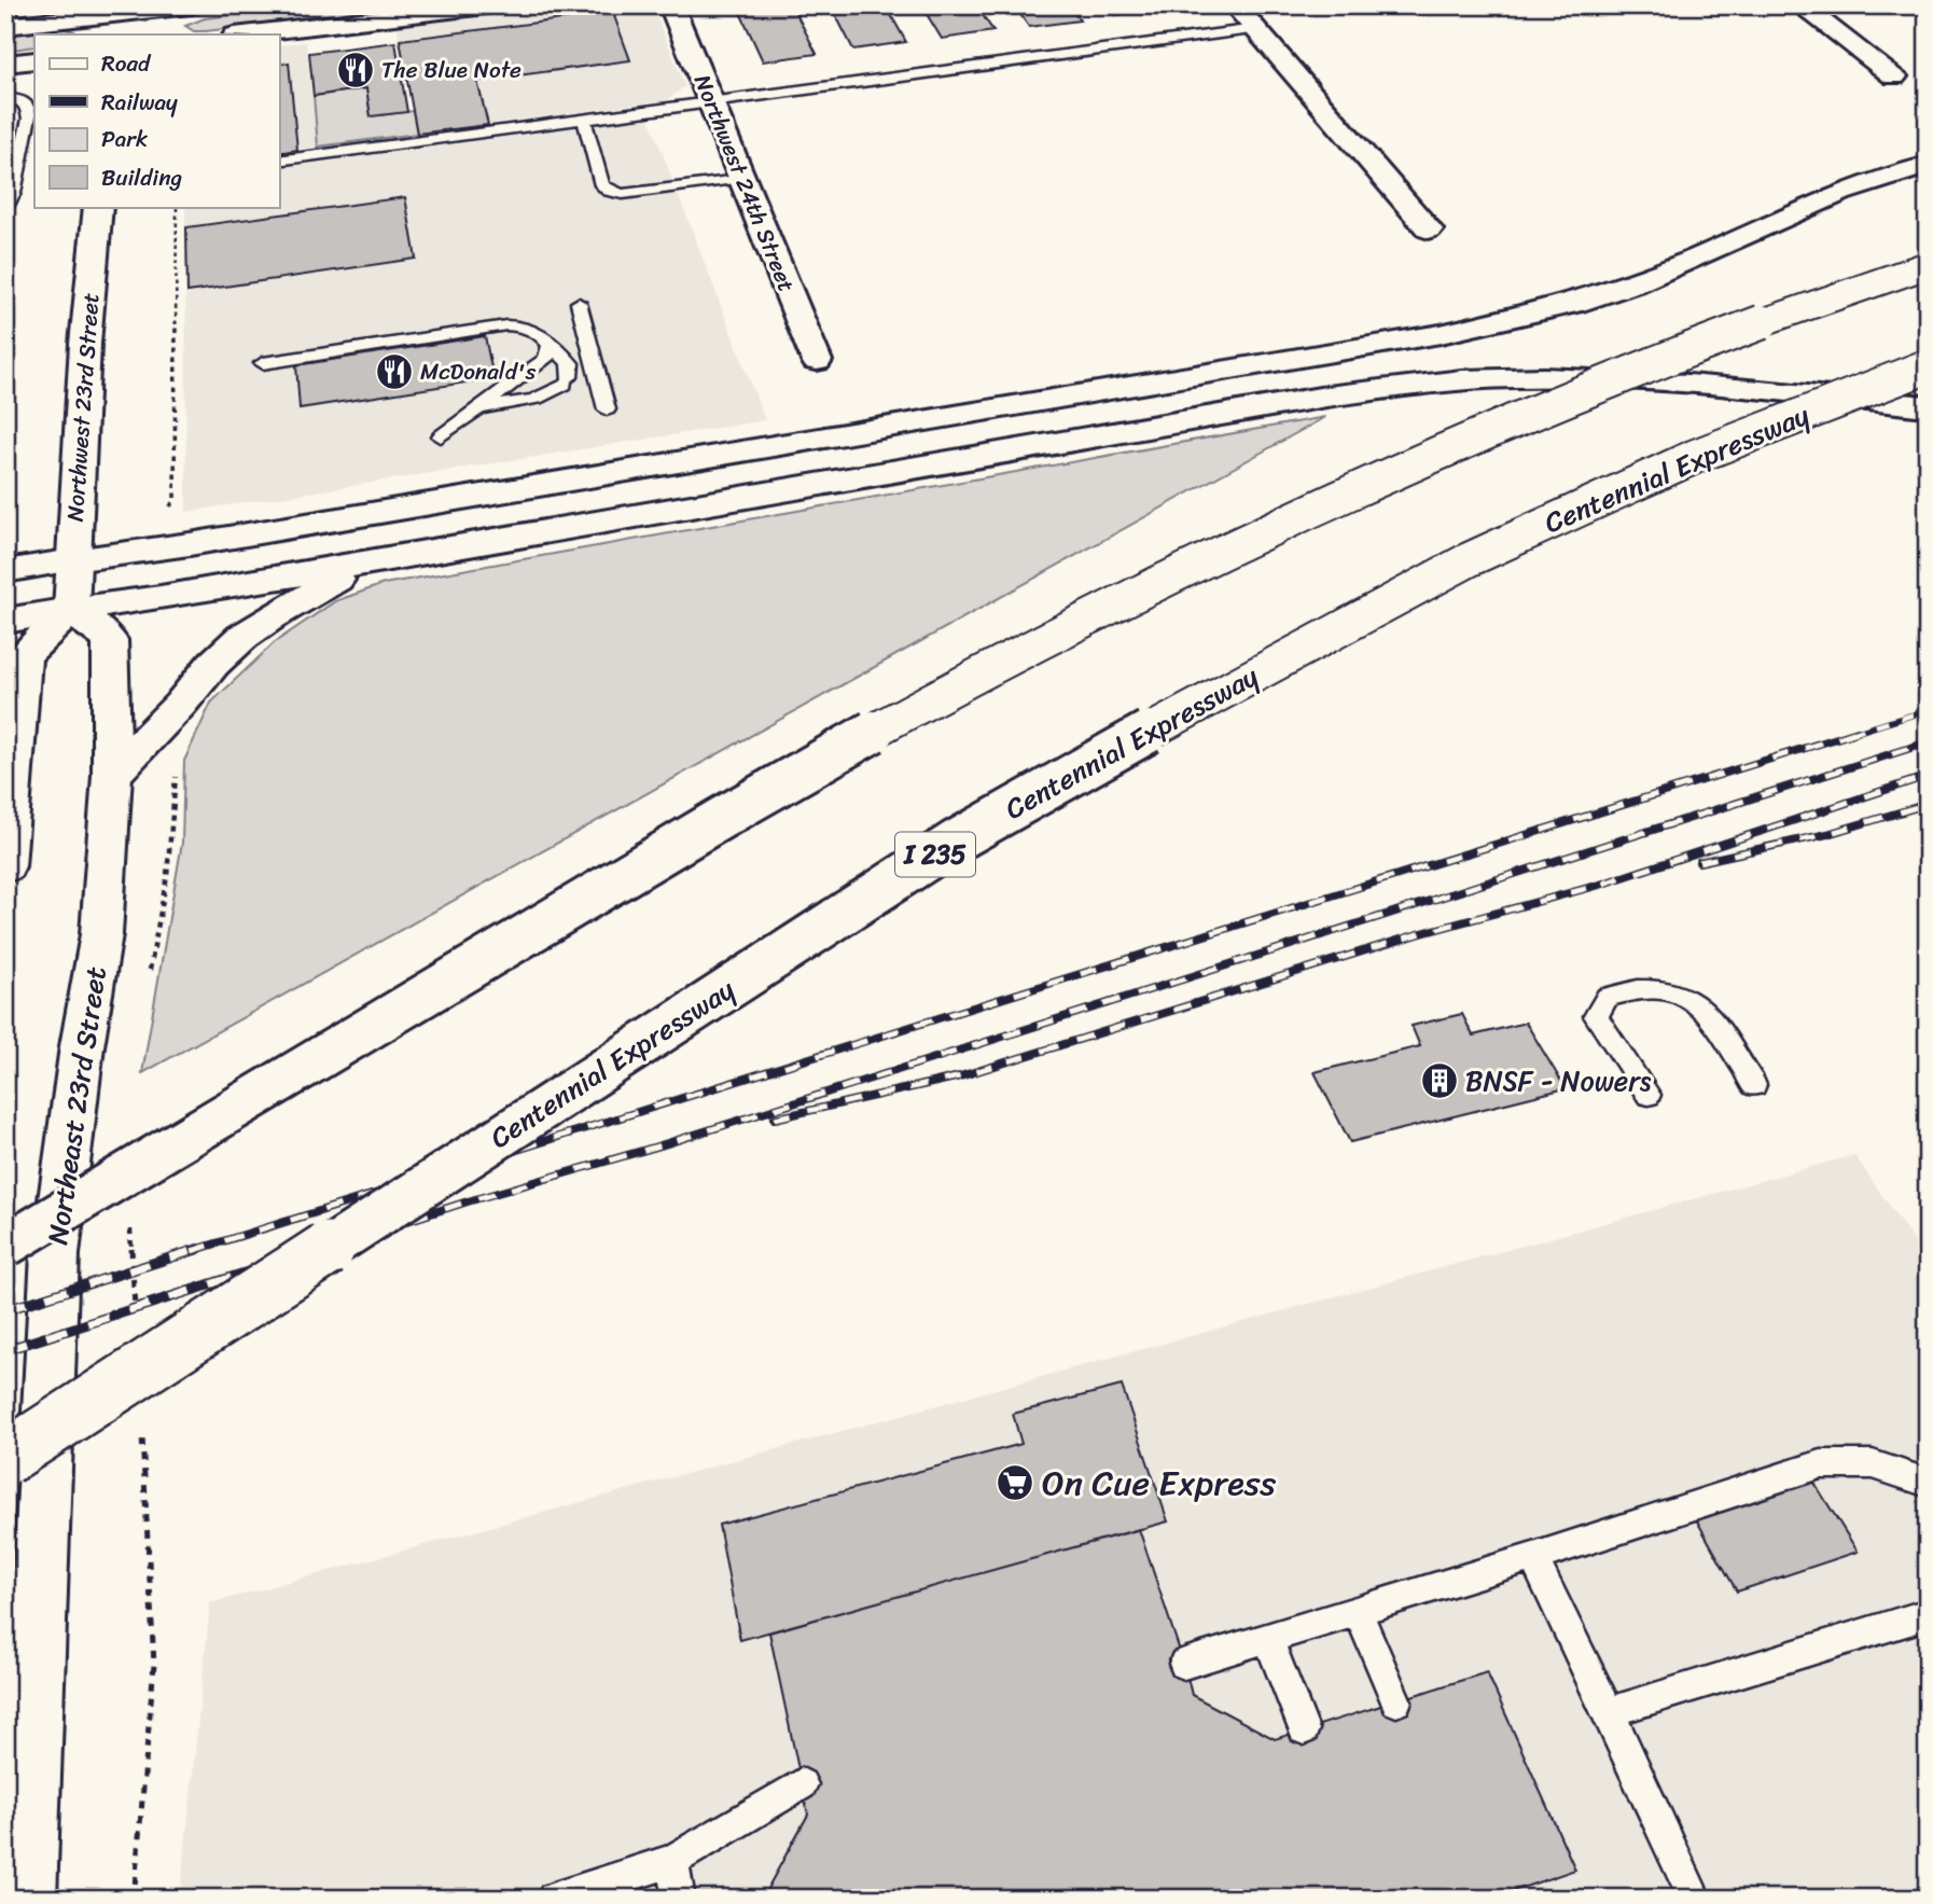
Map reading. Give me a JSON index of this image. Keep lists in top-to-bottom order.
{
  "streets": {
    "main road": [
      "Northwest 24th Street",
      "Northwest 23rd Street",
      "Centennial Expressway",
      "I 235",
      "Northeast 23rd Street"
    ]
  },
  "crossings": [
    ["Northwest 23rd Street", "Northeast 23rd Street"]
  ],
  "places": {
    "restaurant": ["The Blue Note", "McDonald's"],
    "building": ["BNSF - Nowers"],
    "supermarket": ["On Cue Express"]
  },
  "legend": [
    "Road",
    "Railway",
    "Park",
    "Building"
  ]
}
